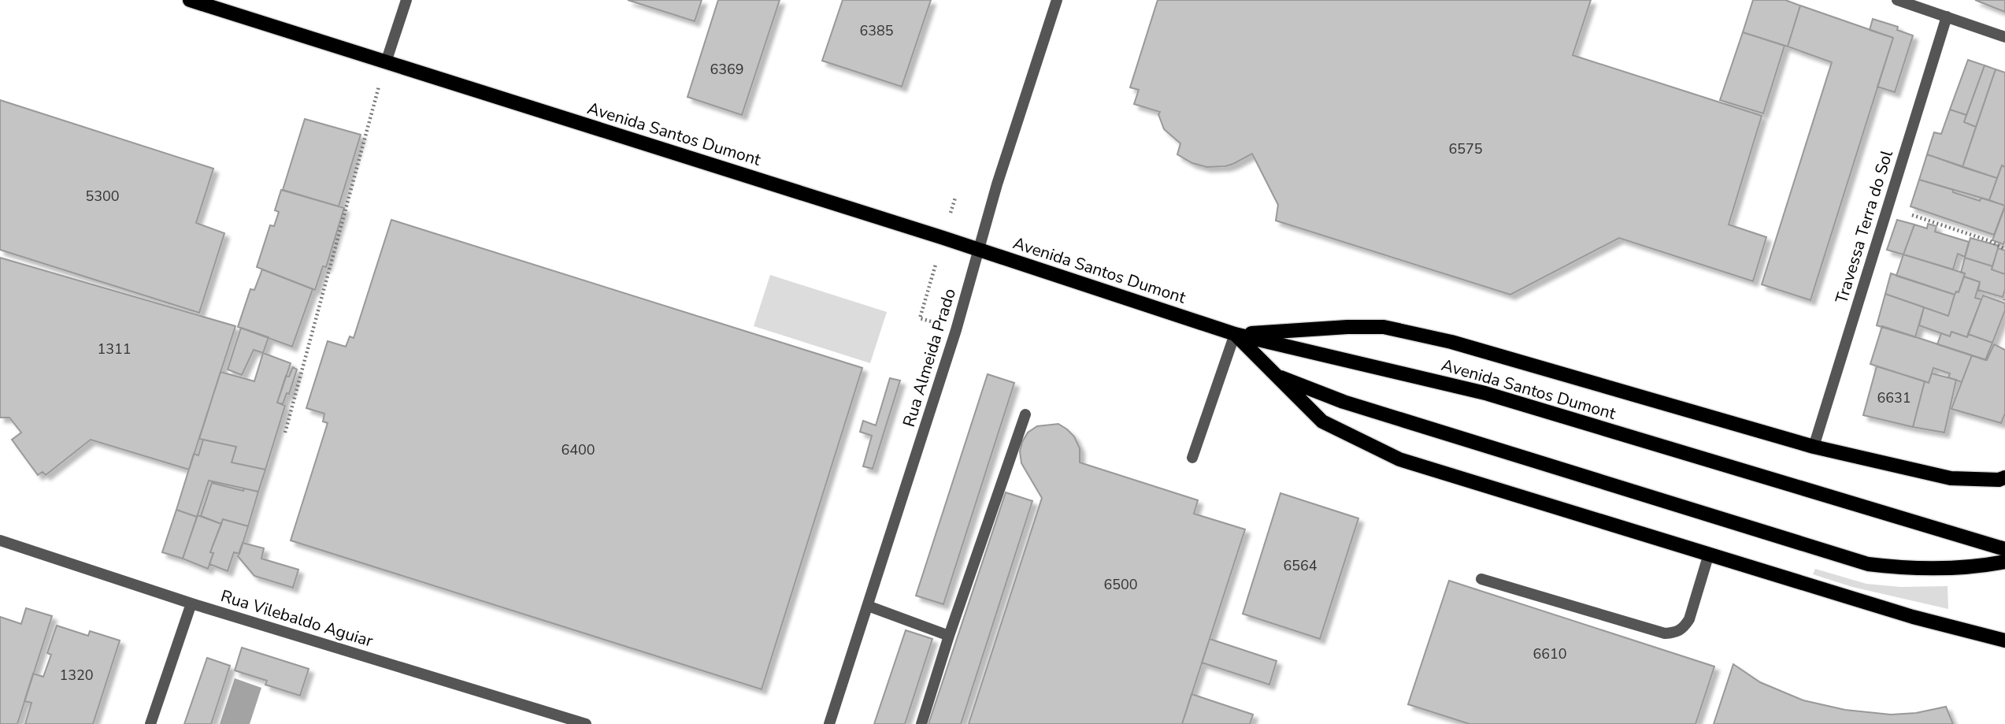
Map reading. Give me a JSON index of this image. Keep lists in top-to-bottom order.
{
  "streets": {
    "main road": ["Avenida Santos Dumont"],
    "street": ["Travessa Terra do Sol", "Rua Almeida Prado", "Rua Vilebaldo Aguiar"]
  },
  "crossings": [
    ["Avenida Santos Dumont", "Rua Almeida Prado"]
  ],
  "house_numbers": [
    "6385",
    "6369",
    "6575",
    "5300",
    "1311",
    "6631",
    "6400",
    "6564",
    "6500",
    "6610",
    "1320"
  ]
}
